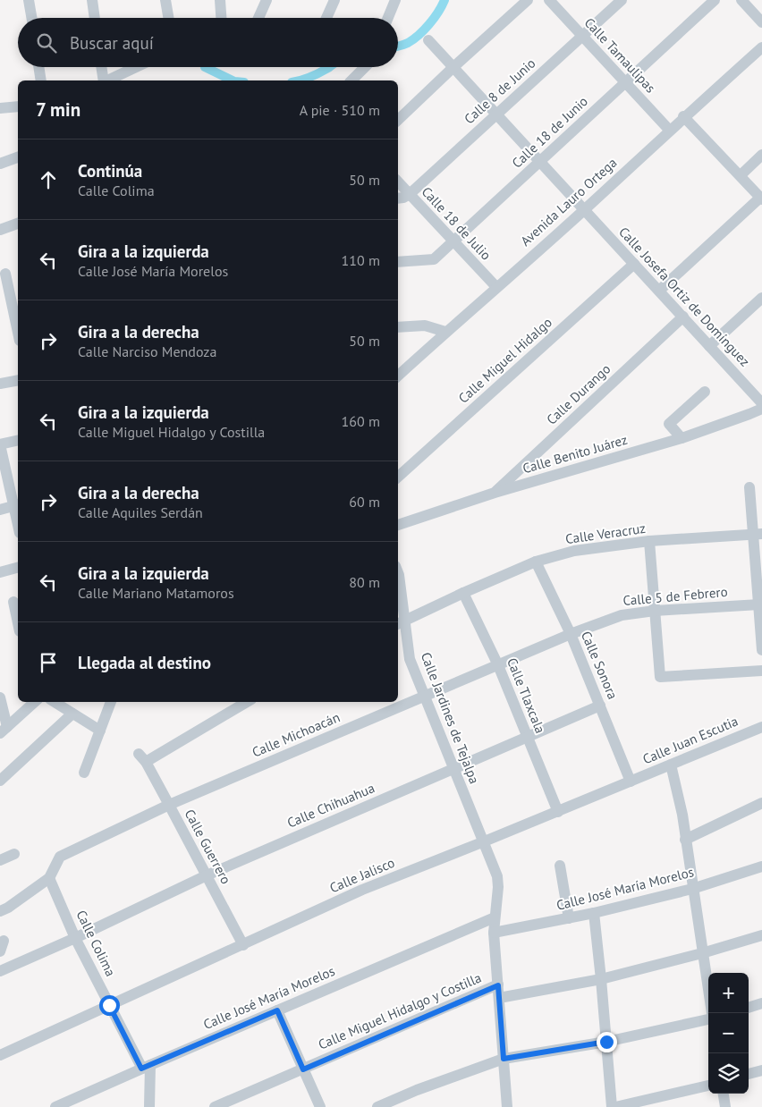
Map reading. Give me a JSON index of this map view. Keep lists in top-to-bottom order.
{
  "streets": {
    "street": [
      "Calle Tamaulipas",
      "Calle 8 de Junio",
      "Calle 18 de Junio",
      "Avenida Lauro Ortega",
      "Calle 18 de Julio",
      "Calle Josefa Ortiz de Domínguez",
      "Calle Miguel Hidalgo",
      "Calle Durango",
      "Calle Benito Juárez",
      "Calle Veracruz",
      "Calle 5 de Febrero",
      "Calle Sonora",
      "Calle Tlaxcala",
      "Calle Jardines de Tejalpa",
      "Calle Michoacán",
      "Calle Juan Escutia",
      "Calle Chihuahua",
      "Calle Guerrero",
      "Calle Jalisco",
      "Calle José María Morelos",
      "Calle Colima",
      "Calle Miguel Hidalgo y Costilla"
    ]
  },
  "crossings": [
    ["Calle Tamaulipas", "Calle 8 de Junio"],
    ["Calle Tamaulipas", "Calle 18 de Junio"],
    ["Calle Tamaulipas", "Avenida Lauro Ortega"],
    ["Calle 8 de Junio", "Calle 18 de Julio"],
    ["Calle 8 de Junio", "Calle Josefa Ortiz de Domínguez"],
    ["Calle 18 de Junio", "Calle 18 de Julio"],
    ["Calle 18 de Junio", "Calle Josefa Ortiz de Domínguez"],
    ["Avenida Lauro Ortega", "Calle 18 de Julio"],
    ["Avenida Lauro Ortega", "Calle Josefa Ortiz de Domínguez"],
    ["Calle Josefa Ortiz de Domínguez", "Calle Miguel Hidalgo"],
    ["Calle Josefa Ortiz de Domínguez", "Calle Durango"],
    ["Calle Durango", "Calle Benito Juárez"],
    ["Calle Veracruz", "Calle Sonora"],
    ["Calle Veracruz", "Calle Tlaxcala"],
    ["Calle Veracruz", "Calle Jardines de Tejalpa"],
    ["Calle 5 de Febrero", "Calle Sonora"],
    ["Calle 5 de Febrero", "Calle Michoacán"],
    ["Calle Sonora", "Calle Michoacán"],
    ["Calle Sonora", "Calle Juan Escutia"],
    ["Calle Sonora", "Calle Chihuahua"],
    ["Calle Sonora", "Calle Jalisco"],
    ["Calle Tlaxcala", "Calle Michoacán"],
    ["Calle Tlaxcala", "Calle Chihuahua"],
    ["Calle Tlaxcala", "Calle Jalisco"],
    ["Calle Jardines de Tejalpa", "Calle Michoacán"],
    ["Calle Jardines de Tejalpa", "Calle Chihuahua"],
    ["Calle Jardines de Tejalpa", "Calle Jalisco"],
    ["Calle Jardines de Tejalpa", "Calle José María Morelos"],
    ["Calle Michoacán", "Calle Guerrero"],
    ["Calle Michoacán", "Calle Colima"],
    ["Calle Juan Escutia", "Calle Jalisco"],
    ["Calle Chihuahua", "Calle Guerrero"],
    ["Calle Chihuahua", "Calle Colima"],
    ["Calle Guerrero", "Calle Jalisco"],
    ["Calle Jalisco", "Calle Colima"],
    ["Calle José María Morelos", "Calle Colima"]
  ],
  "page": {
    "search": "Buscar aquí",
    "heading": ["7 min", "A pie · 510 m"],
    "list": [
      ["Continúa", "Calle Colima", "50 m"],
      ["Gira a la izquierda", "Calle José María Morelos", "110 m"],
      ["Gira a la derecha", "Calle Narciso Mendoza", "50 m"],
      ["Gira a la izquierda", "Calle Miguel Hidalgo y Costilla", "160 m"],
      ["Gira a la derecha", "Calle Aquiles Serdán", "60 m"],
      ["Gira a la izquierda", "Calle Mariano Matamoros", "80 m"],
      "Llegada al destino"
    ],
    "map_buttons": ["+", "−"]
  }
}
